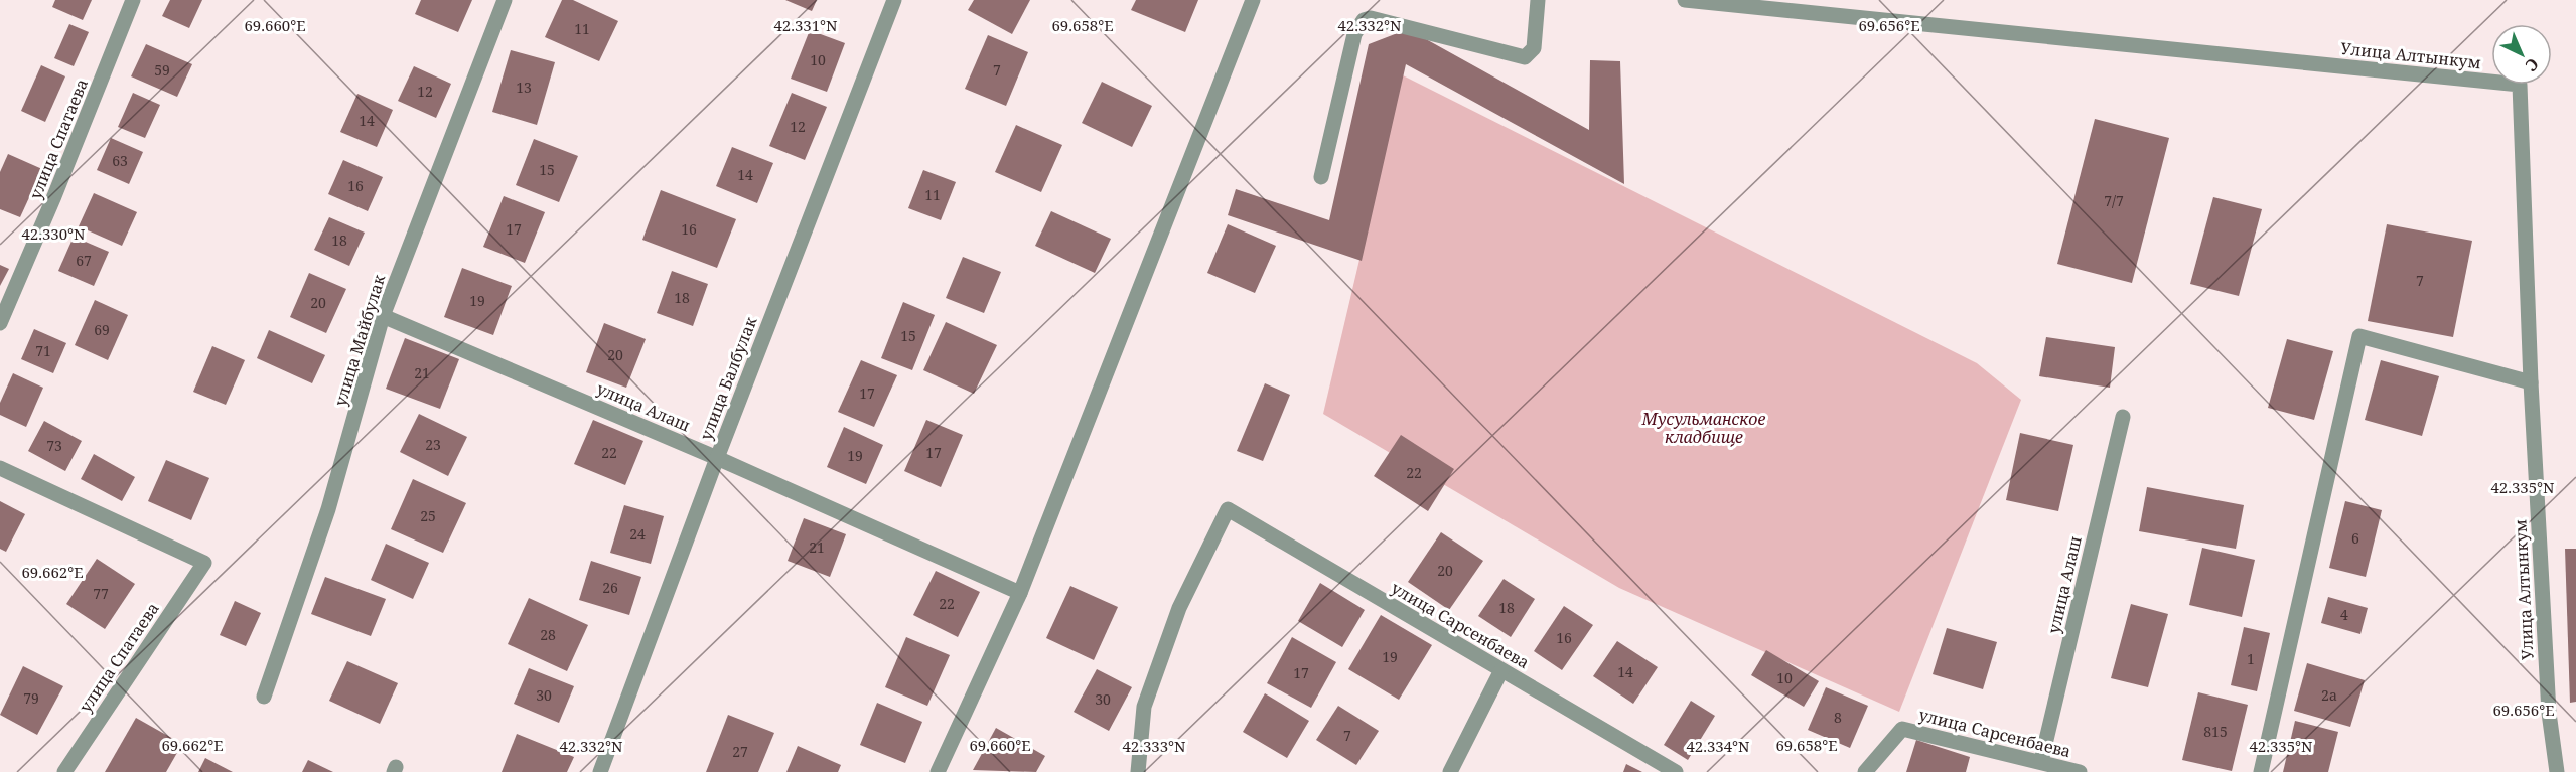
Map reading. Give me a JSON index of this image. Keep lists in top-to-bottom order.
{
  "streets": {
    "street": [
      "Улица Алтынкум",
      "улица Спатаева",
      "улица Майбулак",
      "улица Балбулак",
      "улица Алаш",
      "улица Сарсенбаева"
    ]
  },
  "crossings": [
    ["улица Майбулак", "улица Алаш"],
    ["улица Балбулак", "улица Алаш"],
    ["улица Алаш", "улица Сарсенбаева"]
  ],
  "parks": ["Мусульманское кладбище"],
  "house_numbers": [
    "11",
    "10",
    "59",
    "7",
    "13",
    "12",
    "14",
    "12",
    "63",
    "15",
    "14",
    "16",
    "11",
    "7/7",
    "17",
    "16",
    "18",
    "67",
    "7",
    "18",
    "19",
    "20",
    "69",
    "15",
    "71",
    "20",
    "21",
    "17",
    "23",
    "73",
    "22",
    "17",
    "19",
    "22",
    "25",
    "24",
    "6",
    "21",
    "20",
    "26",
    "77",
    "22",
    "18",
    "4",
    "28",
    "16",
    "19",
    "1",
    "14",
    "17",
    "10",
    "30",
    "2а",
    "79",
    "30",
    "8",
    "815",
    "7",
    "27"
  ],
  "north": "bottom right",
  "coordinates": [
    "42.331°N",
    "42.332°N",
    "69.660°E",
    "69.658°E",
    "69.656°E",
    "42.330°N",
    "42.335°N",
    "69.662°E",
    "42.333°N",
    "42.334°N"
  ]
}
